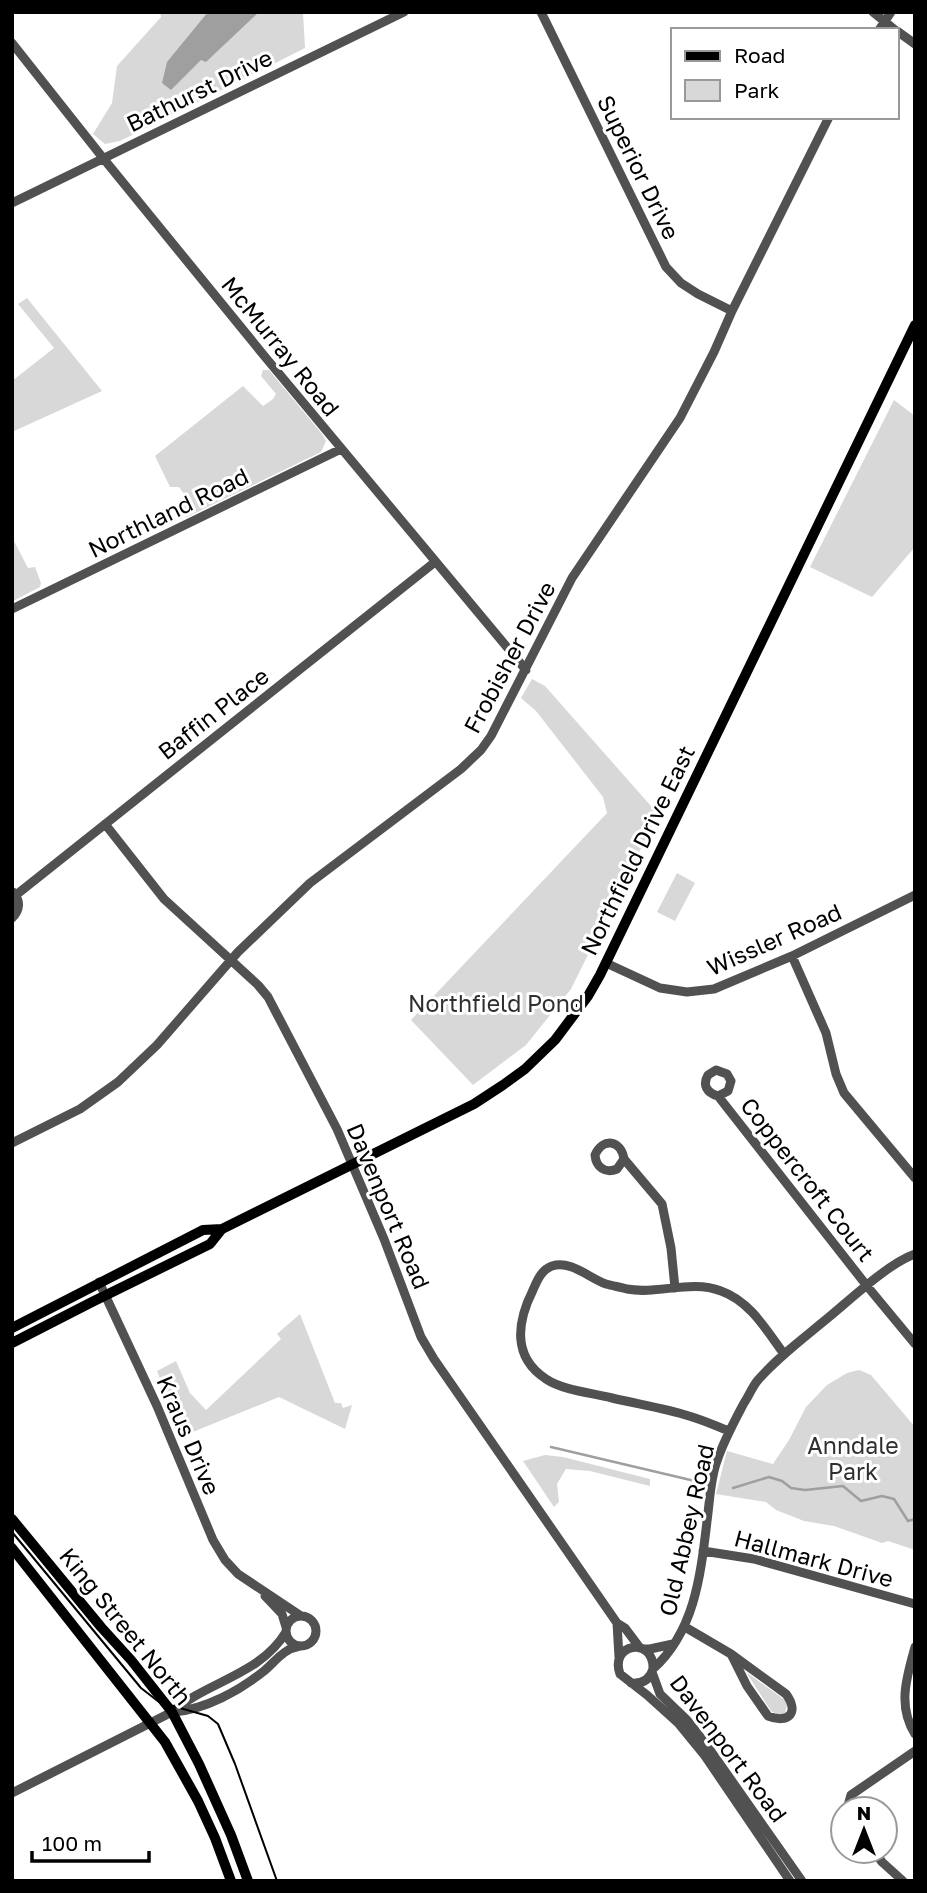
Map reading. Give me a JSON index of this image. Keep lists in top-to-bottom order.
{
  "streets": {
    "main road": ["Northfield Drive East", "King Street North"],
    "street": [
      "Bathurst Drive",
      "Superior Drive",
      "McMurray Road",
      "Northland Road",
      "Frobisher Drive",
      "Baffin Place",
      "Wissler Road",
      "Coppercroft Court",
      "Davenport Road",
      "Kraus Drive",
      "Old Abbey Road",
      "Hallmark Drive"
    ]
  },
  "crossings": [
    ["Bathurst Drive", "McMurray Road"],
    ["Superior Drive", "Frobisher Drive"],
    ["McMurray Road", "Northland Road"],
    ["McMurray Road", "Frobisher Drive"],
    ["McMurray Road", "Baffin Place"],
    ["Frobisher Drive", "Davenport Road"],
    ["Baffin Place", "Davenport Road"],
    ["Northfield Drive East", "Wissler Road"],
    ["Northfield Drive East", "Davenport Road"],
    ["Northfield Drive East", "Kraus Drive"],
    ["Coppercroft Court", "Old Abbey Road"],
    ["Davenport Road", "Old Abbey Road"],
    ["Old Abbey Road", "Hallmark Drive"]
  ],
  "parks": ["Northfield Pond", "Anndale Park"],
  "legend": ["Road", "Park"],
  "scale_bar": "100 m",
  "north": "top"
}
